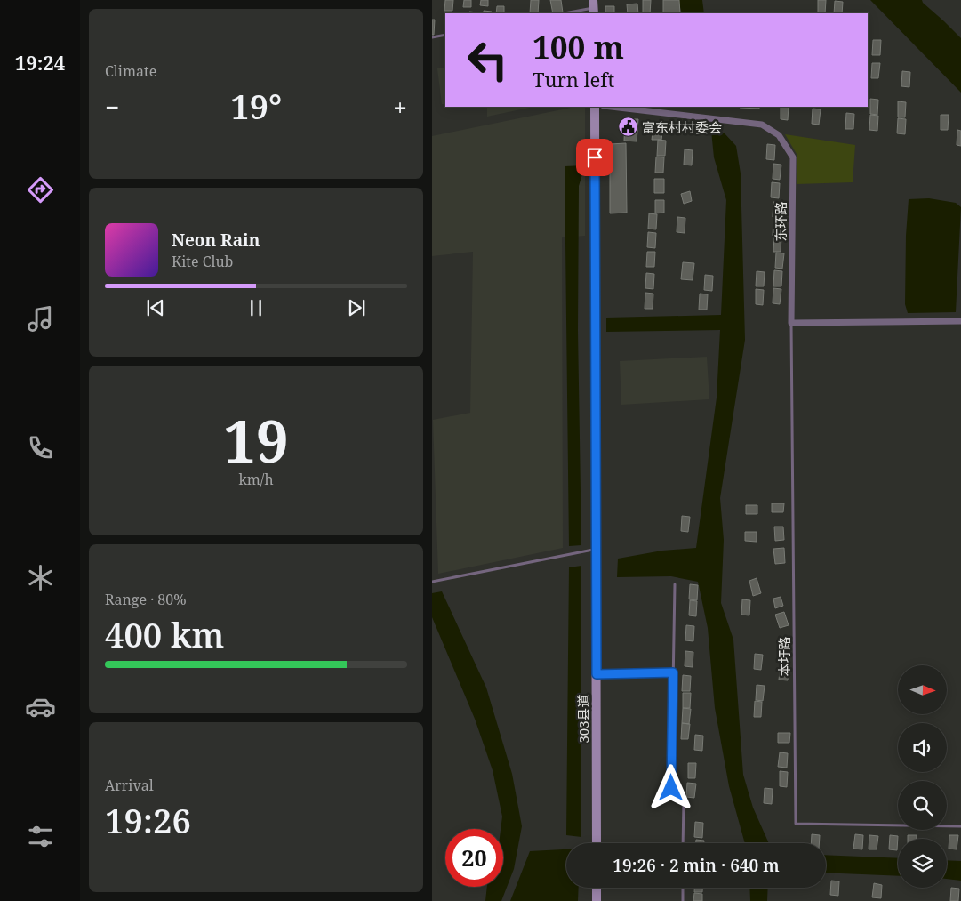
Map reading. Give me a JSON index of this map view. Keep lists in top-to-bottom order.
{
  "streets": {
    "main road": ["303县道"],
    "street": ["东环路"],
    "lane": ["本圩路"]
  },
  "crossings": [
    ["东环路", "本圩路"]
  ],
  "places": {
    "public building": ["富东村村委会"]
  },
  "north": "right",
  "page": {
    "tabs": "19:24",
    "tile": [
      "Climate",
      ["19", "km/h"],
      ["Range · 80%", "400 km"],
      ["Arrival", "19:26"]
    ],
    "turn": ["100 m", "Turn left"],
    "heat": ["−", "19°", "+"],
    "song": ["Neon Rain", "Kite Club"],
    "limit": "20",
    "trip": "19:26 · 2 min · 640 m"
  }
}
